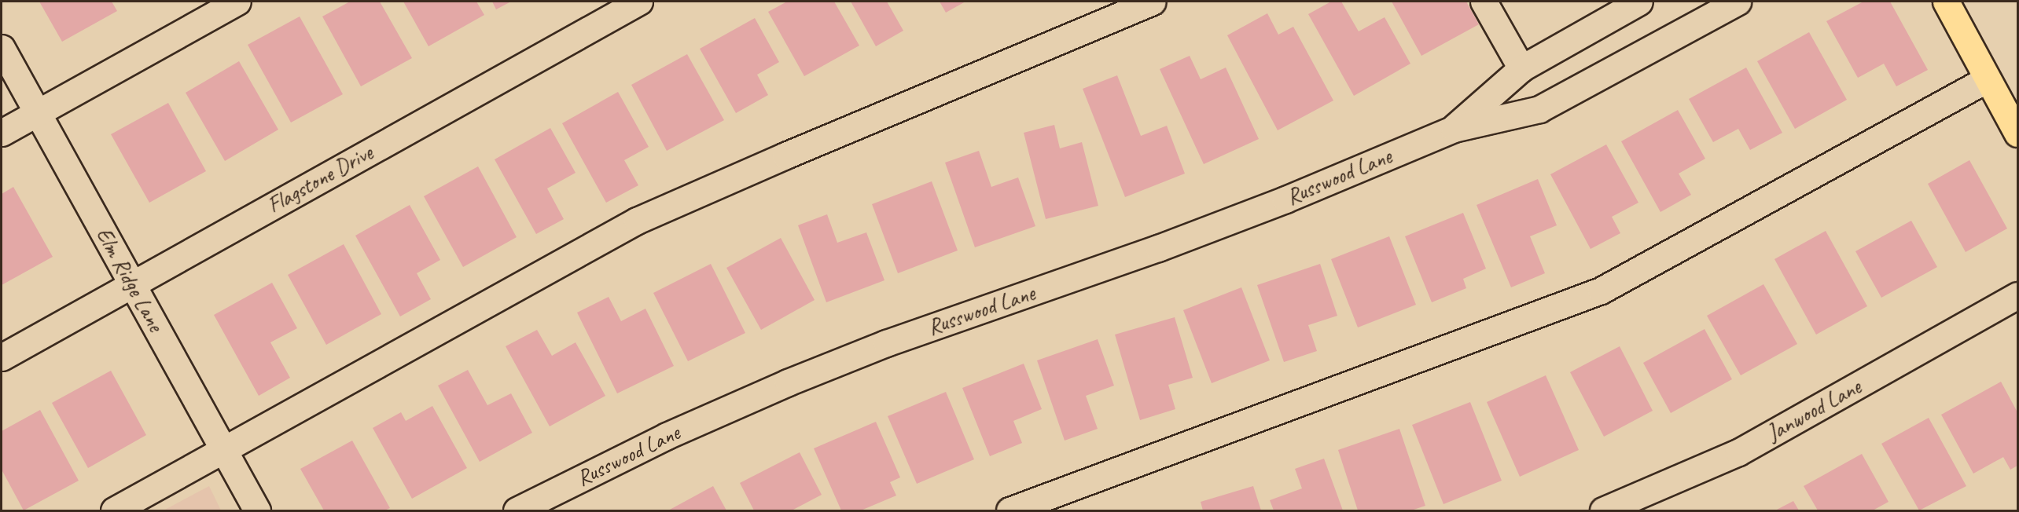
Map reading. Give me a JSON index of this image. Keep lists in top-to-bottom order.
{
  "streets": {
    "street": [
      "Russwood Lane",
      "Flagstone Drive",
      "Elm Ridge Lane",
      "Janwood Lane"
    ]
  },
  "crossings": [
    ["Flagstone Drive", "Elm Ridge Lane"]
  ]
}
